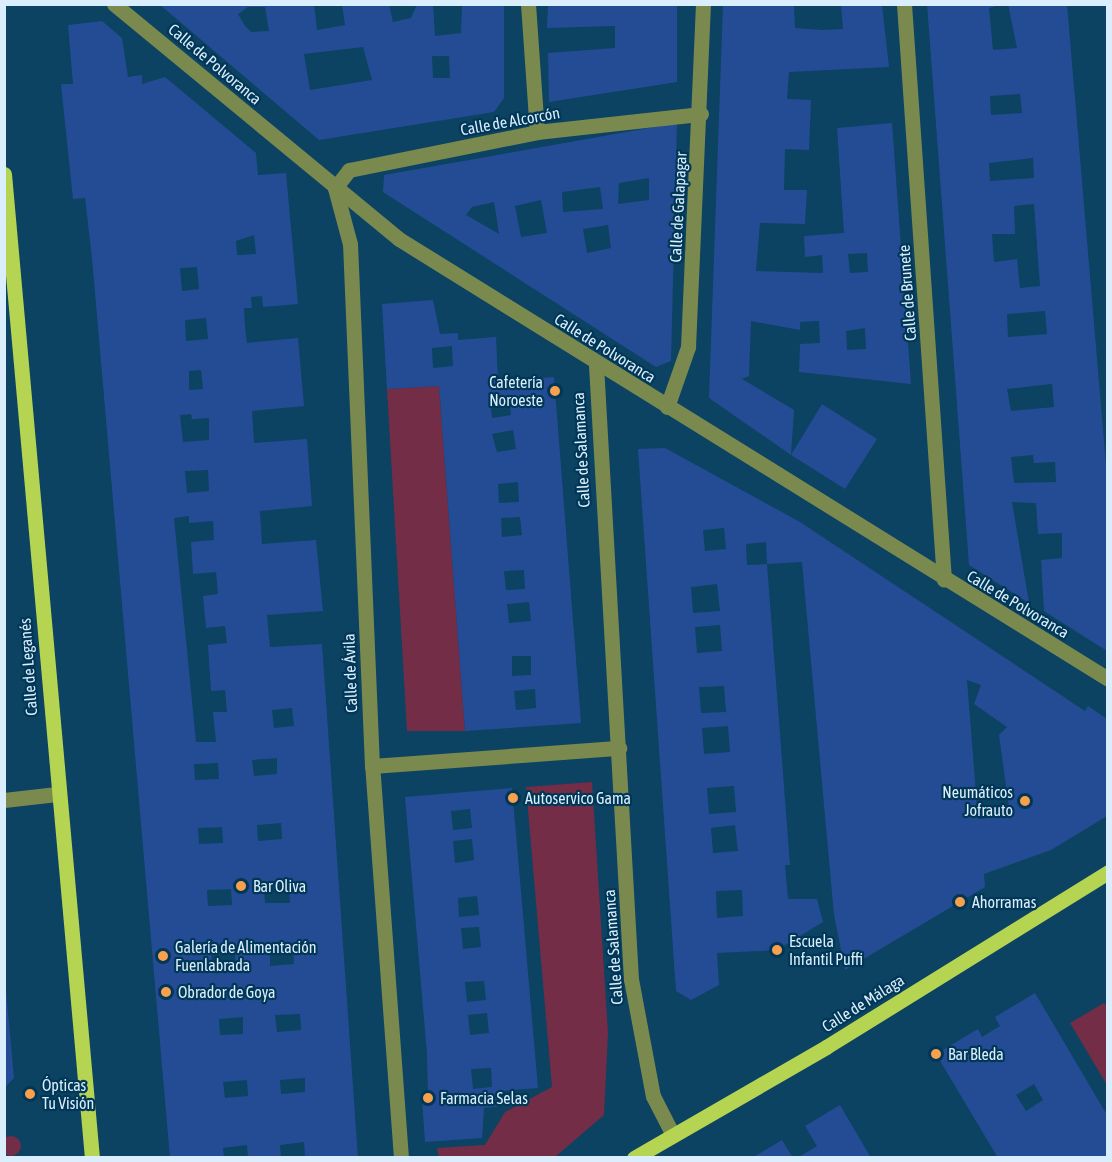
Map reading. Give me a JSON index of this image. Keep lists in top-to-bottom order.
{
  "streets": {
    "main road": ["Calle de Leganés", "Calle de Málaga"],
    "street": [
      "Calle de Polvoranca",
      "Calle de Alcorcón",
      "Calle de Galapagar",
      "Calle de Brunete",
      "Calle de Salamanca",
      "Calle de Ávila"
    ]
  },
  "crossings": [
    ["Calle de Polvoranca", "Calle de Alcorcón"],
    ["Calle de Polvoranca", "Calle de Galapagar"],
    ["Calle de Polvoranca", "Calle de Brunete"],
    ["Calle de Polvoranca", "Calle de Salamanca"],
    ["Calle de Polvoranca", "Calle de Ávila"],
    ["Calle de Alcorcón", "Calle de Galapagar"],
    ["Calle de Alcorcón", "Calle de Ávila"],
    ["Calle de Salamanca", "Calle de Málaga"]
  ],
  "places": [
    "Cafetería Noroeste",
    "Autoservico Gama",
    "Neumáticos Jofrauto",
    "Bar Oliva",
    "Ahorramas",
    "Escuela Infantil Puffi",
    "Galería de Alimentación Fuenlabrada",
    "Obrador de Goya",
    "Bar Bleda",
    "Ópticas Tu Visión",
    "Farmacia Selas"
  ]
}
